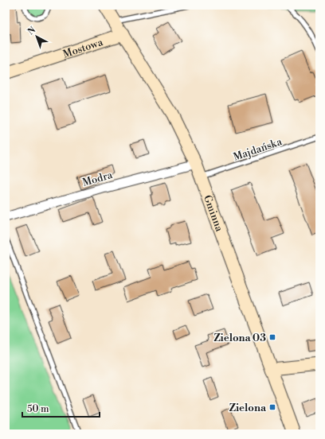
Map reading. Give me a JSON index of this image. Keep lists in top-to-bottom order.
{
  "streets": {
    "main road": ["Mostowa", "Gminna"],
    "street": ["Modra"],
    "lane": ["Majdańska"]
  },
  "crossings": [
    ["Mostowa", "Gminna"],
    ["Majdańska", "Gminna"],
    ["Modra", "Gminna"]
  ],
  "places": {
    "transit": ["Zielona 03", "Zielona"]
  },
  "scale_bar": "50 m",
  "north": "top left"
}
